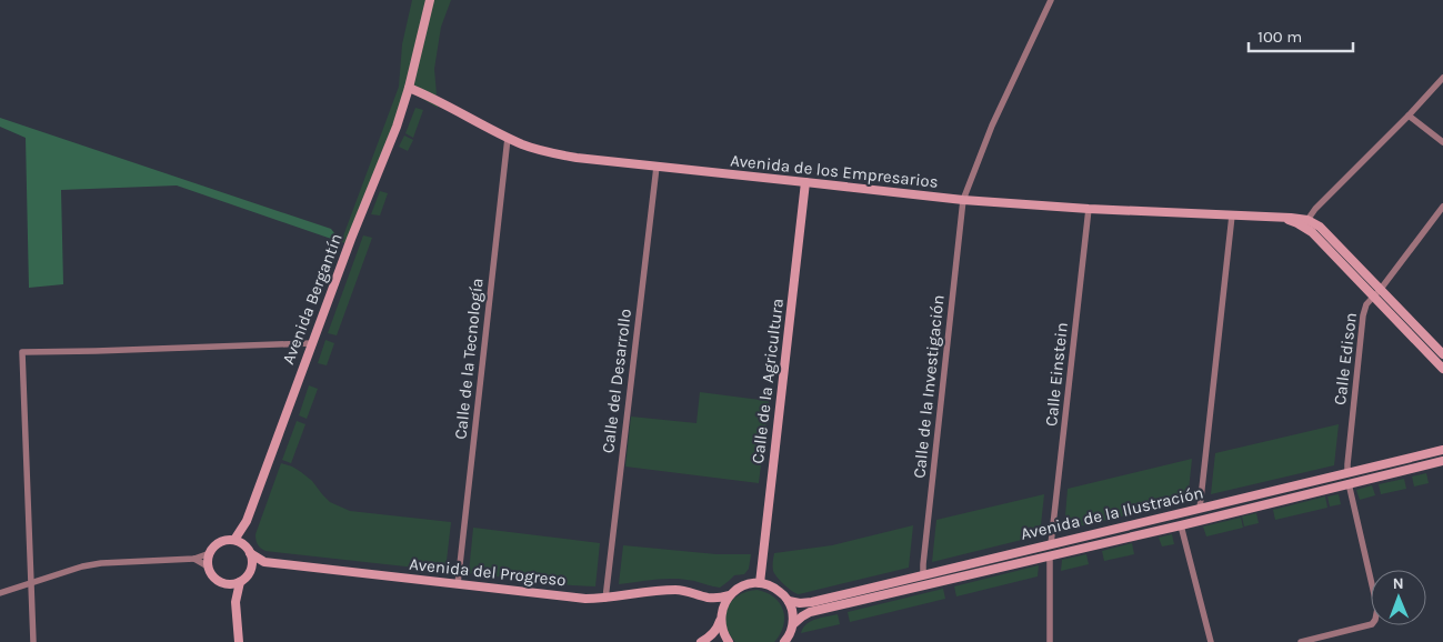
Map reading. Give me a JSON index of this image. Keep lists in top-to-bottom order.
{
  "streets": {
    "street": [
      "Avenida de los Empresarios",
      "Avenida Bergantín",
      "Calle de la Tecnología",
      "Calle Edison",
      "Calle Einstein",
      "Calle del Desarrollo",
      "Calle de la Agricultura",
      "Calle de la Investigación",
      "Avenida de la Ilustración",
      "Avenida del Progreso"
    ]
  },
  "crossings": [
    ["Avenida de los Empresarios", "Avenida Bergantín"],
    ["Avenida de los Empresarios", "Calle de la Tecnología"],
    ["Avenida de los Empresarios", "Calle Edison"],
    ["Avenida de los Empresarios", "Calle Einstein"],
    ["Avenida de los Empresarios", "Calle del Desarrollo"],
    ["Avenida de los Empresarios", "Calle de la Agricultura"],
    ["Avenida de los Empresarios", "Calle de la Investigación"],
    ["Avenida Bergantín", "Avenida del Progreso"],
    ["Calle de la Tecnología", "Avenida del Progreso"],
    ["Calle Edison", "Avenida de la Ilustración"],
    ["Calle Einstein", "Avenida de la Ilustración"],
    ["Calle del Desarrollo", "Avenida del Progreso"],
    ["Calle de la Investigación", "Avenida de la Ilustración"]
  ],
  "scale_bar": "100 m",
  "north": "top"
}
